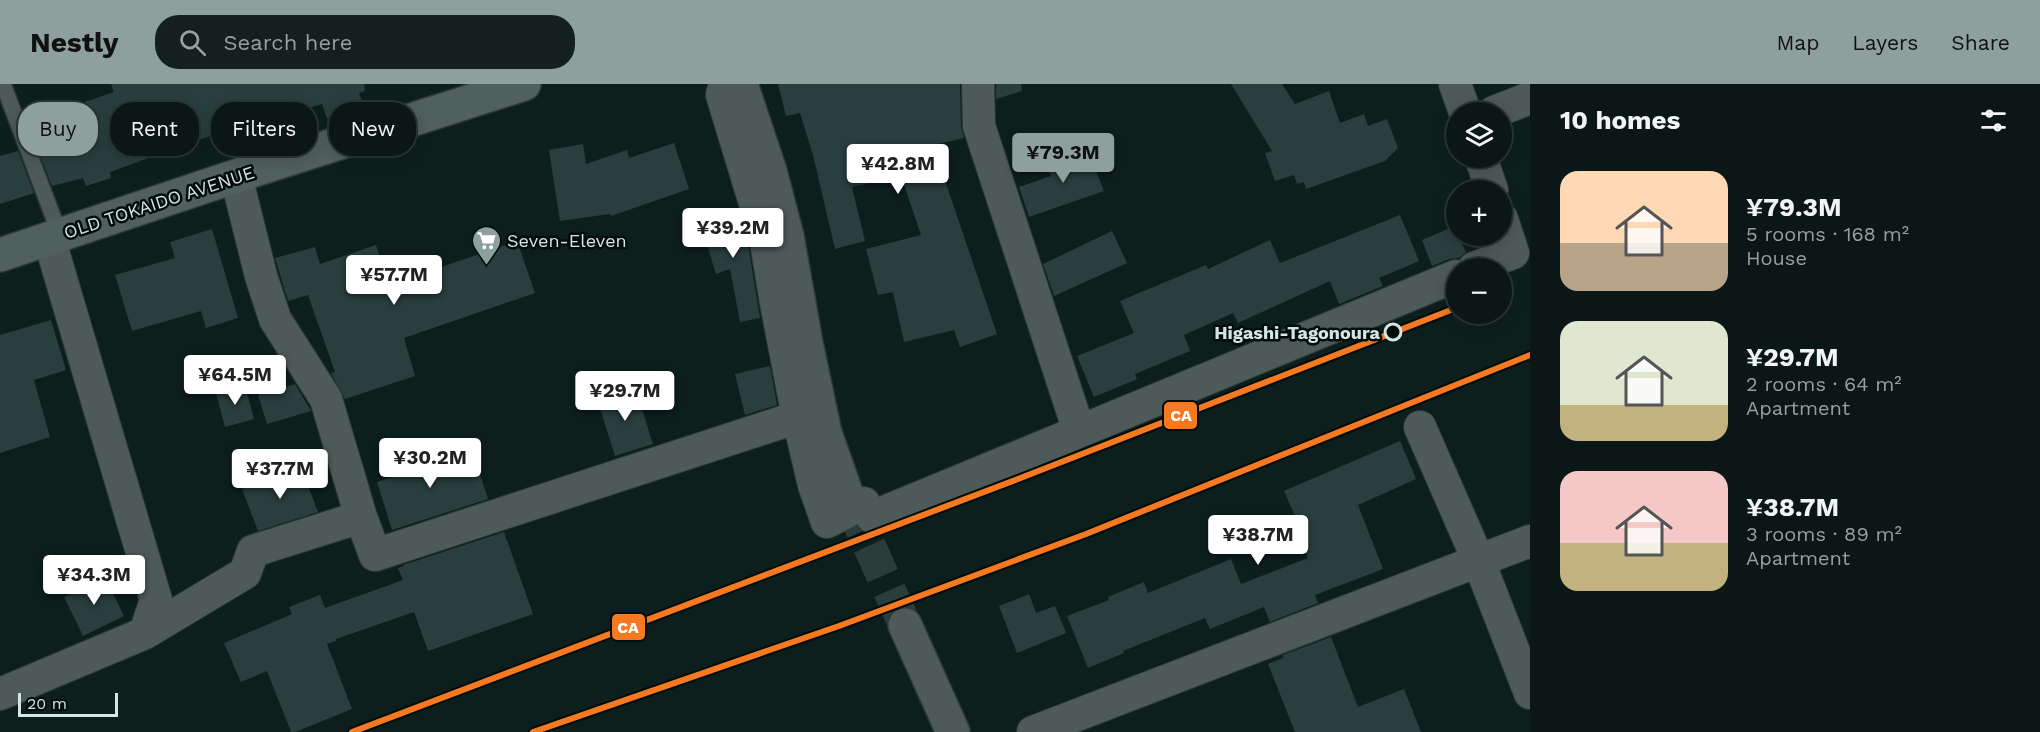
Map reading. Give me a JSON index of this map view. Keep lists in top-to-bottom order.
{
  "streets": {
    "main road": ["OLD TOKAIDO AVENUE"]
  },
  "places": {
    "supermarket": ["Seven-Eleven"],
    "other": ["Higashi-Tagonoura"]
  },
  "lines": ["transit line CA"],
  "scale_bar": "20 m",
  "page": {
    "header": "Nestly",
    "search": "Search here",
    "nav": ["Map", "Layers", "Share"],
    "heading": "10 homes",
    "map_buttons": ["+", "−"],
    "chip": [
      "Buy",
      "Rent",
      "Filters",
      "New"
    ],
    "price": [
      "¥79.3M",
      "¥42.8M",
      "¥39.2M",
      "¥57.7M",
      "¥64.5M",
      "¥29.7M",
      "¥30.2M",
      "¥37.7M",
      "¥38.7M",
      "¥34.3M"
    ],
    "list": [
      {
        "name": "¥79.3M",
        "note": "5 rooms · 168 m² · House"
      },
      {
        "name": "¥29.7M",
        "note": "2 rooms · 64 m² · Apartment"
      },
      {
        "name": "¥38.7M",
        "note": "3 rooms · 89 m² · Apartment"
      }
    ],
    "scale": "20 m"
  }
}
